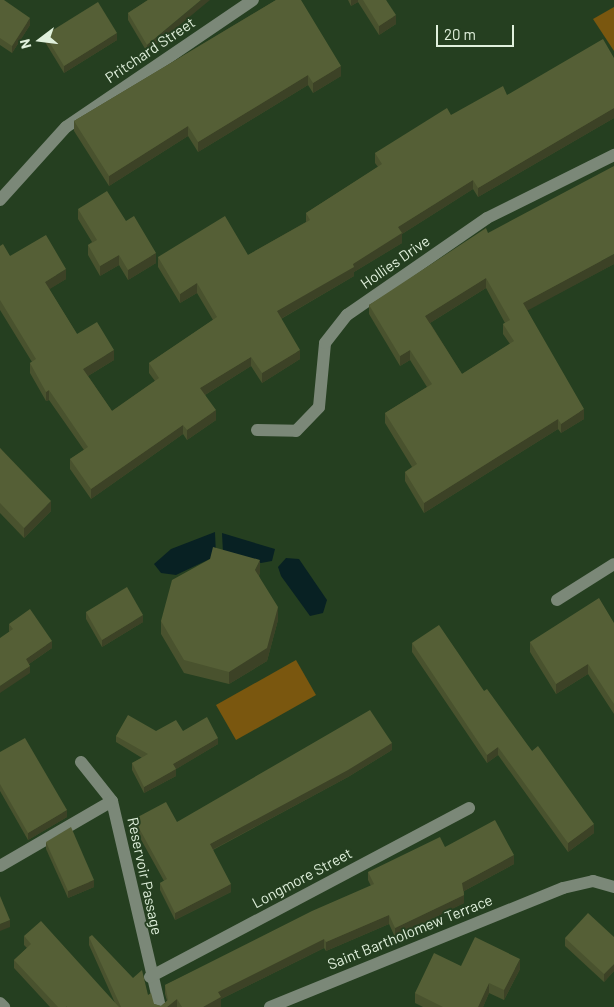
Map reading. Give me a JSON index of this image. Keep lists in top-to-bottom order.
{
  "streets": {
    "street": [
      "Pritchard Street",
      "Hollies Drive",
      "Reservoir Passage",
      "Longmore Street",
      "Saint Bartholomew Terrace"
    ]
  },
  "crossings": [
    ["Reservoir Passage", "Longmore Street"]
  ],
  "scale_bar": "20 m",
  "north": "left"
}
